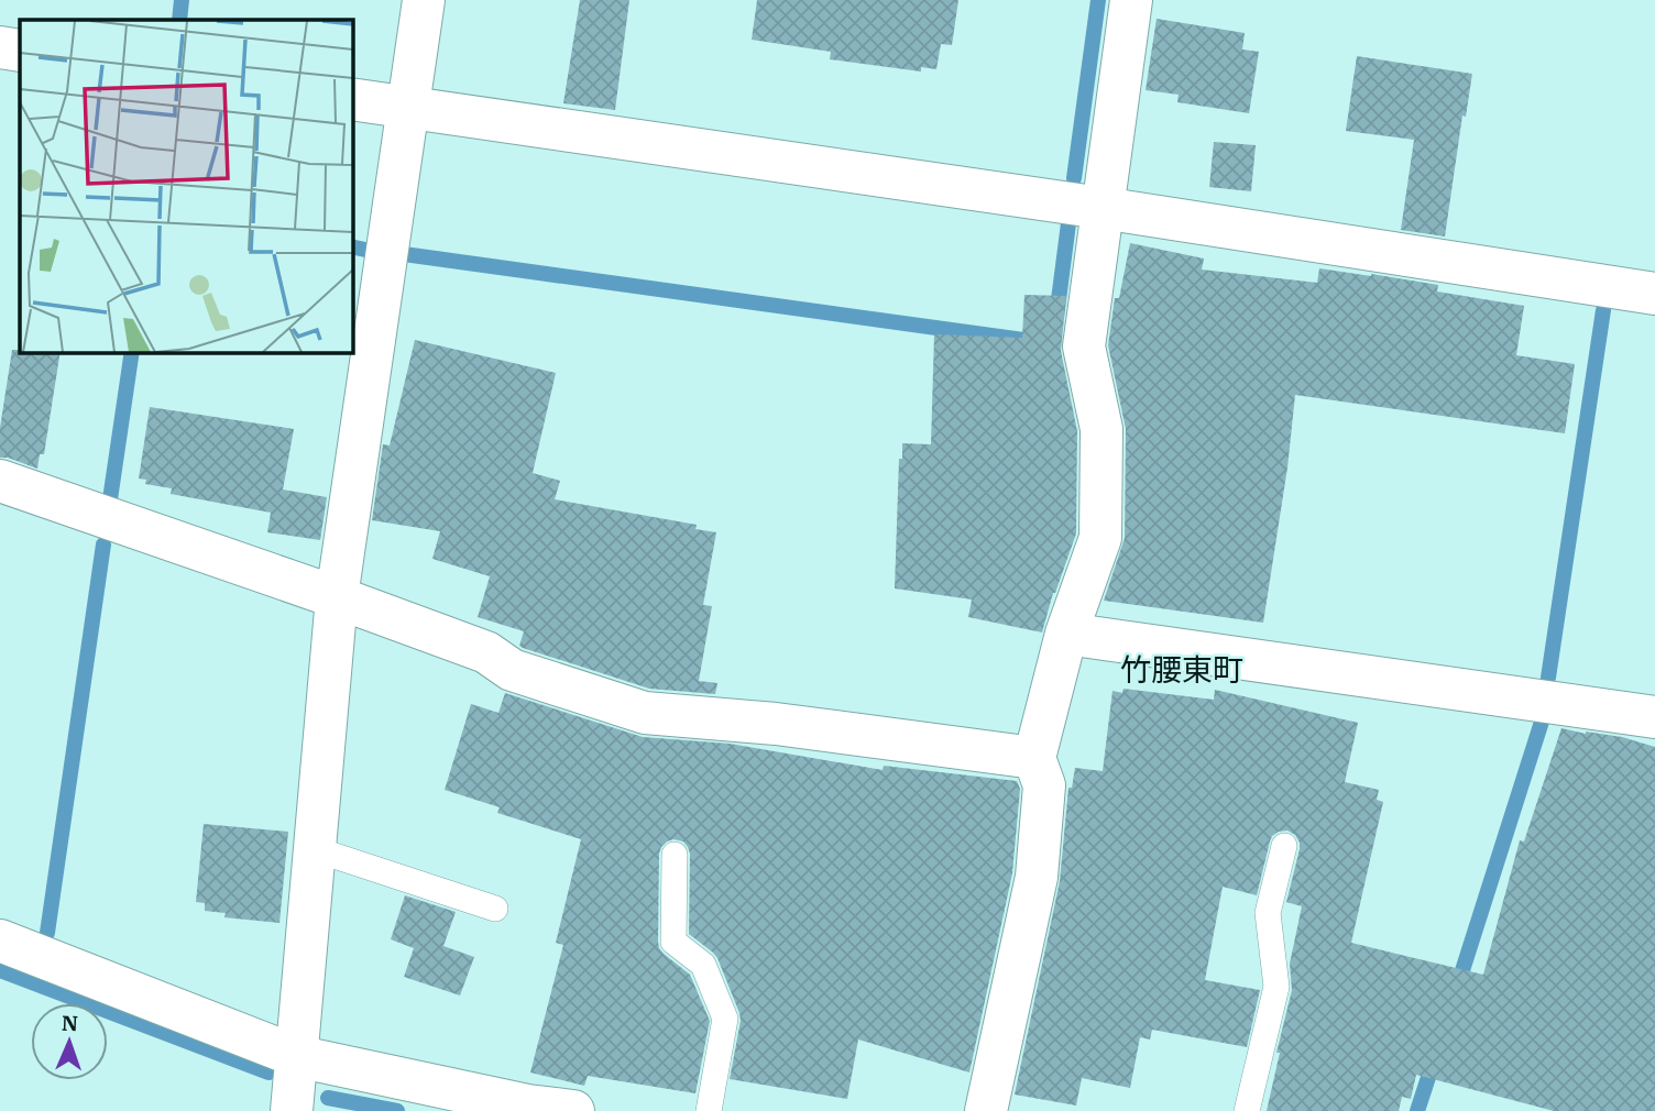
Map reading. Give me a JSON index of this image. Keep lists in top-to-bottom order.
{
  "districts": ["竹腰東町"],
  "north": "top"
}
